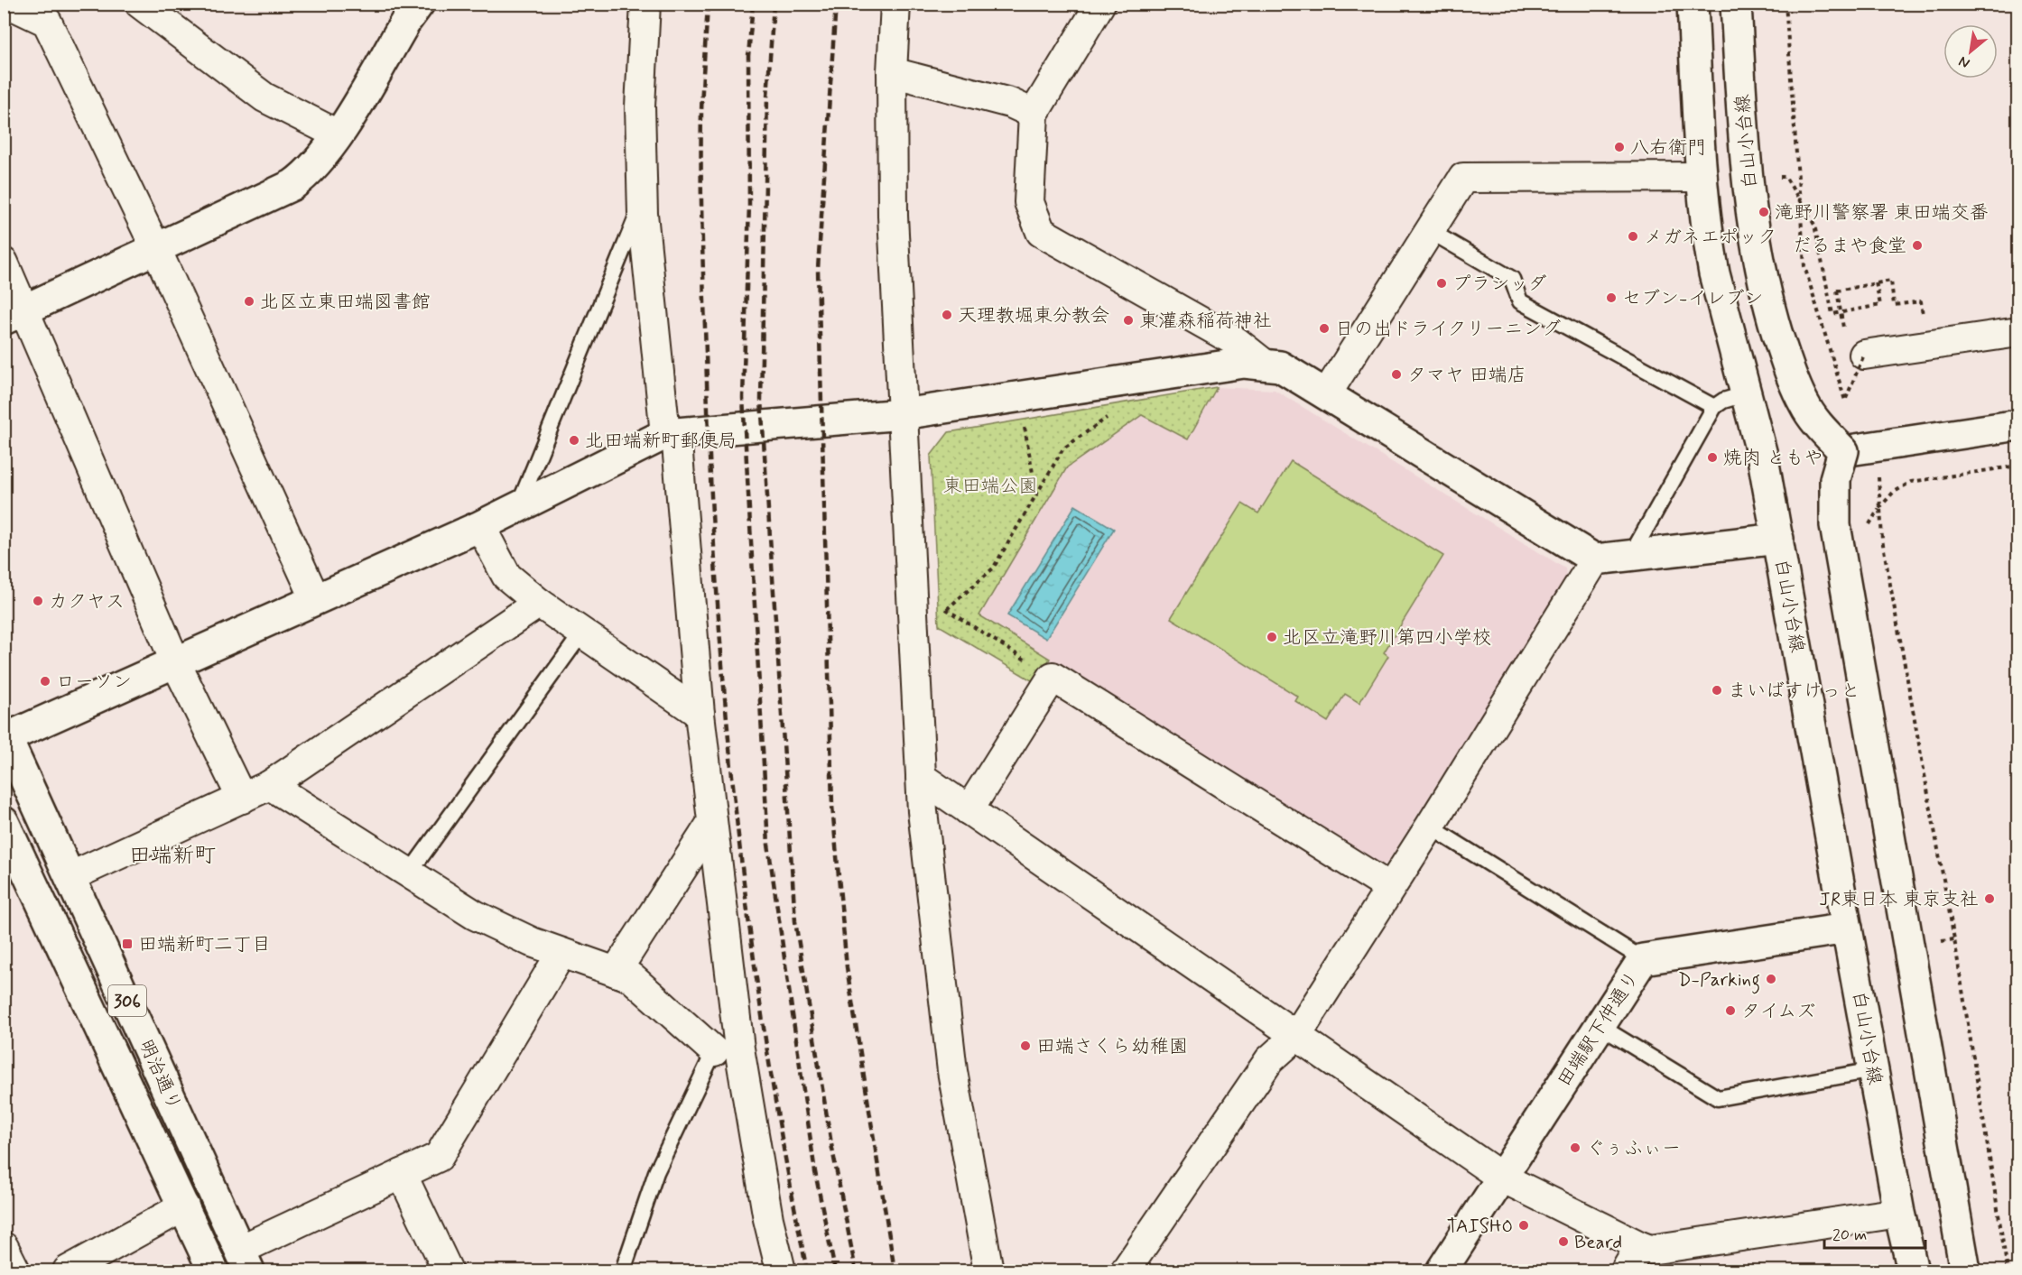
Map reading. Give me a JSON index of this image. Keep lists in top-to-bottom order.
{
  "streets": {
    "main road": [
      "白山小台線",
      "306",
      "田端駅下仲通り",
      "明治通り"
    ]
  },
  "crossings": [
    ["白山小台線", "田端駅下仲通り"]
  ],
  "districts": ["田端新町"],
  "parks": ["東田端公園"],
  "places": {
    "other": [
      "八右衛門",
      "滝野川警察署 東田端交番",
      "メガネエポック",
      "だるまや食堂",
      "プラシッダ",
      "セブン-イレブン",
      "北区立東田端図書館",
      "天理教堀東分教会",
      "東灌森稲荷神社",
      "日の出ドライクリーニング",
      "タマヤ 田端店",
      "北田端新町郵便局",
      "焼肉 ともや",
      "カクヤス",
      "北区立滝野川第四小学校",
      "ローソン",
      "まいばすけっと",
      "JR東日本 東京支社",
      "D-Parking",
      "タイムズ",
      "田端さくら幼稚園",
      "ぐぅふぃー",
      "TAISHO",
      "Beard"
    ],
    "transit": ["田端新町二丁目"]
  },
  "scale_bar": "20 m",
  "north": "bottom left"
}
